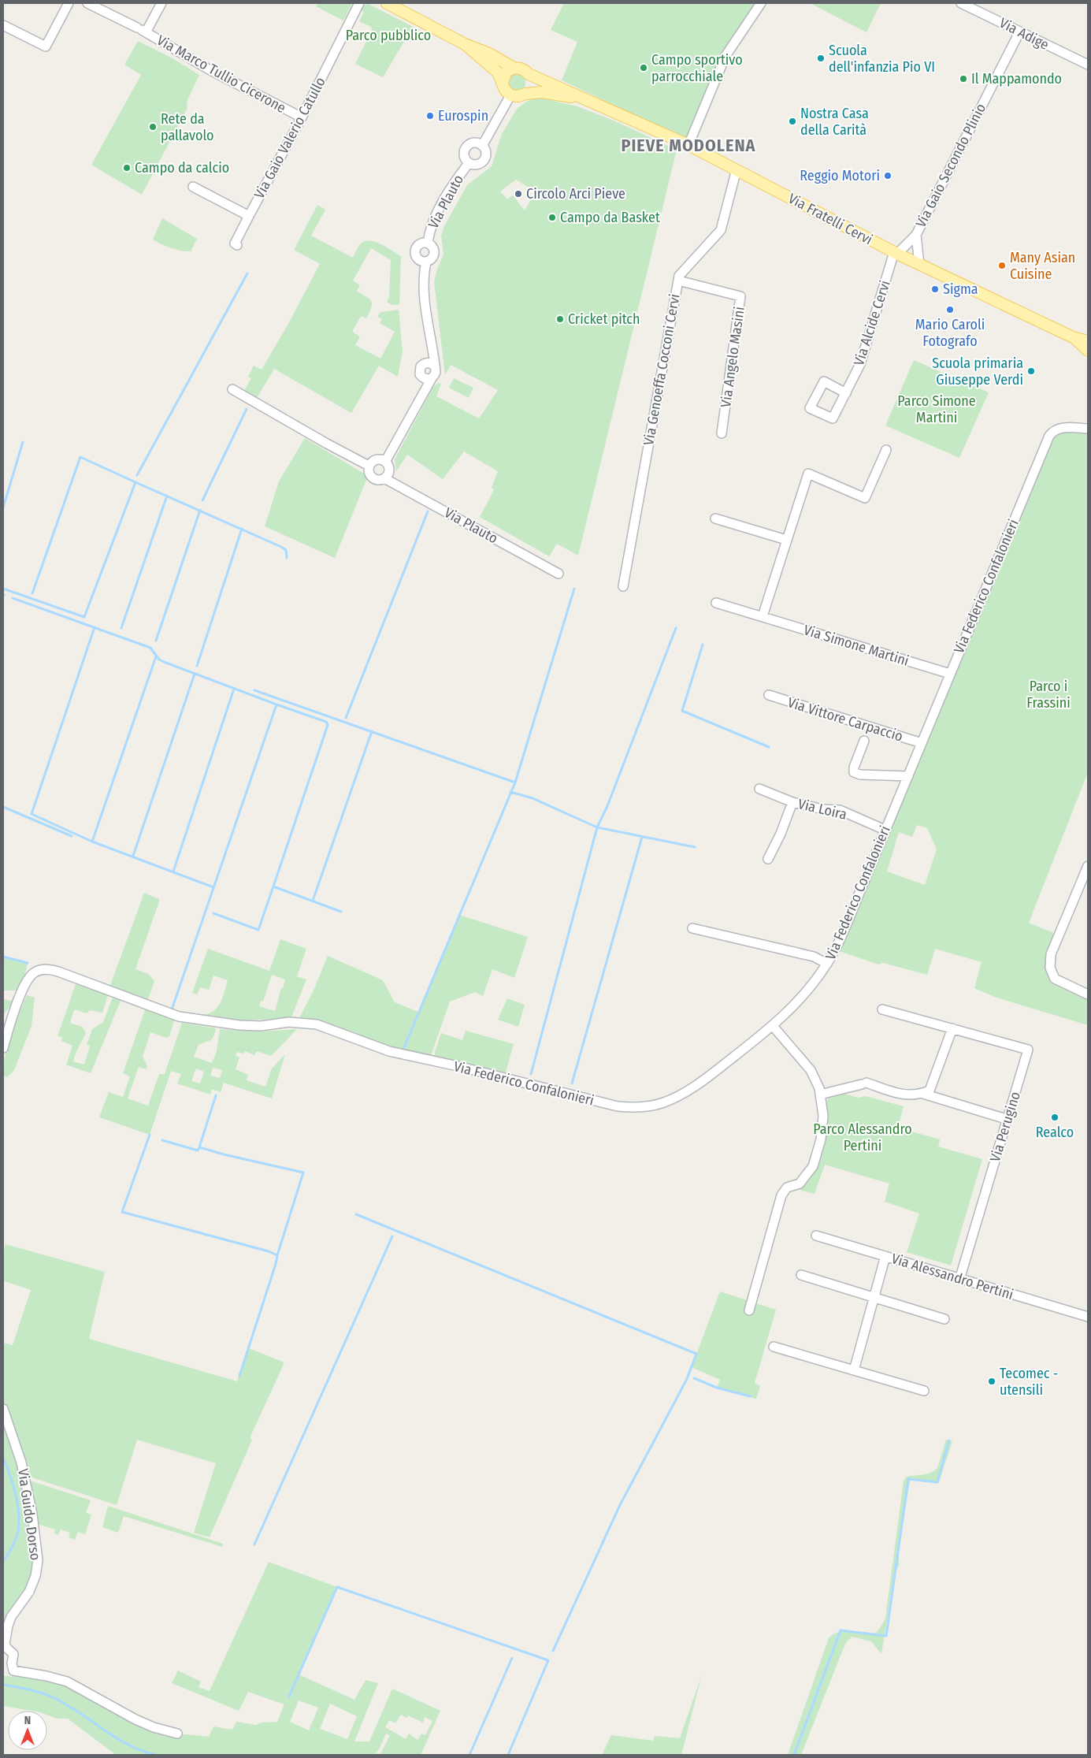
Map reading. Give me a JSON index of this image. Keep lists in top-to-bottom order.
{
  "streets": {
    "main road": ["Via Fratelli Cervi"],
    "street": [
      "Via Adige",
      "Via Marco Tullio Cicerone",
      "Via Gaio Valerio Catullo",
      "Via Gaio Secondo Plinio",
      "Via Plauto",
      "Via Alcide Cervi",
      "Via Angelo Masini",
      "Via Genoeffa Cocconi Cervi",
      "Via Federico Confalonieri",
      "Via Simone Martini",
      "Via Vittore Carpaccio",
      "Via Loira",
      "Via Perugino",
      "Via Alessandro Pertini",
      "Via Guido Dorso"
    ]
  },
  "crossings": [
    ["Via Adige", "Via Gaio Secondo Plinio"],
    ["Via Marco Tullio Cicerone", "Via Gaio Valerio Catullo"],
    ["Via Gaio Secondo Plinio", "Via Fratelli Cervi"],
    ["Via Gaio Secondo Plinio", "Via Alcide Cervi"],
    ["Via Plauto", "Via Fratelli Cervi"],
    ["Via Fratelli Cervi", "Via Alcide Cervi"],
    ["Via Fratelli Cervi", "Via Genoeffa Cocconi Cervi"],
    ["Via Angelo Masini", "Via Genoeffa Cocconi Cervi"],
    ["Via Federico Confalonieri", "Via Simone Martini"],
    ["Via Federico Confalonieri", "Via Vittore Carpaccio"],
    ["Via Federico Confalonieri", "Via Loira"],
    ["Via Perugino", "Via Alessandro Pertini"]
  ],
  "districts": ["PIEVE MODOLENA"],
  "parks": [
    "Parco pubblico",
    "Parco Simone Martini",
    "Parco i Frassini",
    "Parco Alessandro Pertini"
  ],
  "places": [
    "Scuola dell'infanzia Pio VI",
    "Campo sportivo parrocchiale",
    "Il Mappamondo",
    "Eurospin",
    "Nostra Casa della Carità",
    "Rete da pallavolo",
    "Campo da calcio",
    "Reggio Motori",
    "Circolo Arci Pieve",
    "Campo da Basket",
    "Many Asian Cuisine",
    "Sigma",
    "Mario Caroli Fotografo",
    "Cricket pitch",
    "Scuola primaria Giuseppe Verdi",
    "Realco",
    "Tecomec - utensili"
  ],
  "north": "top"
}
